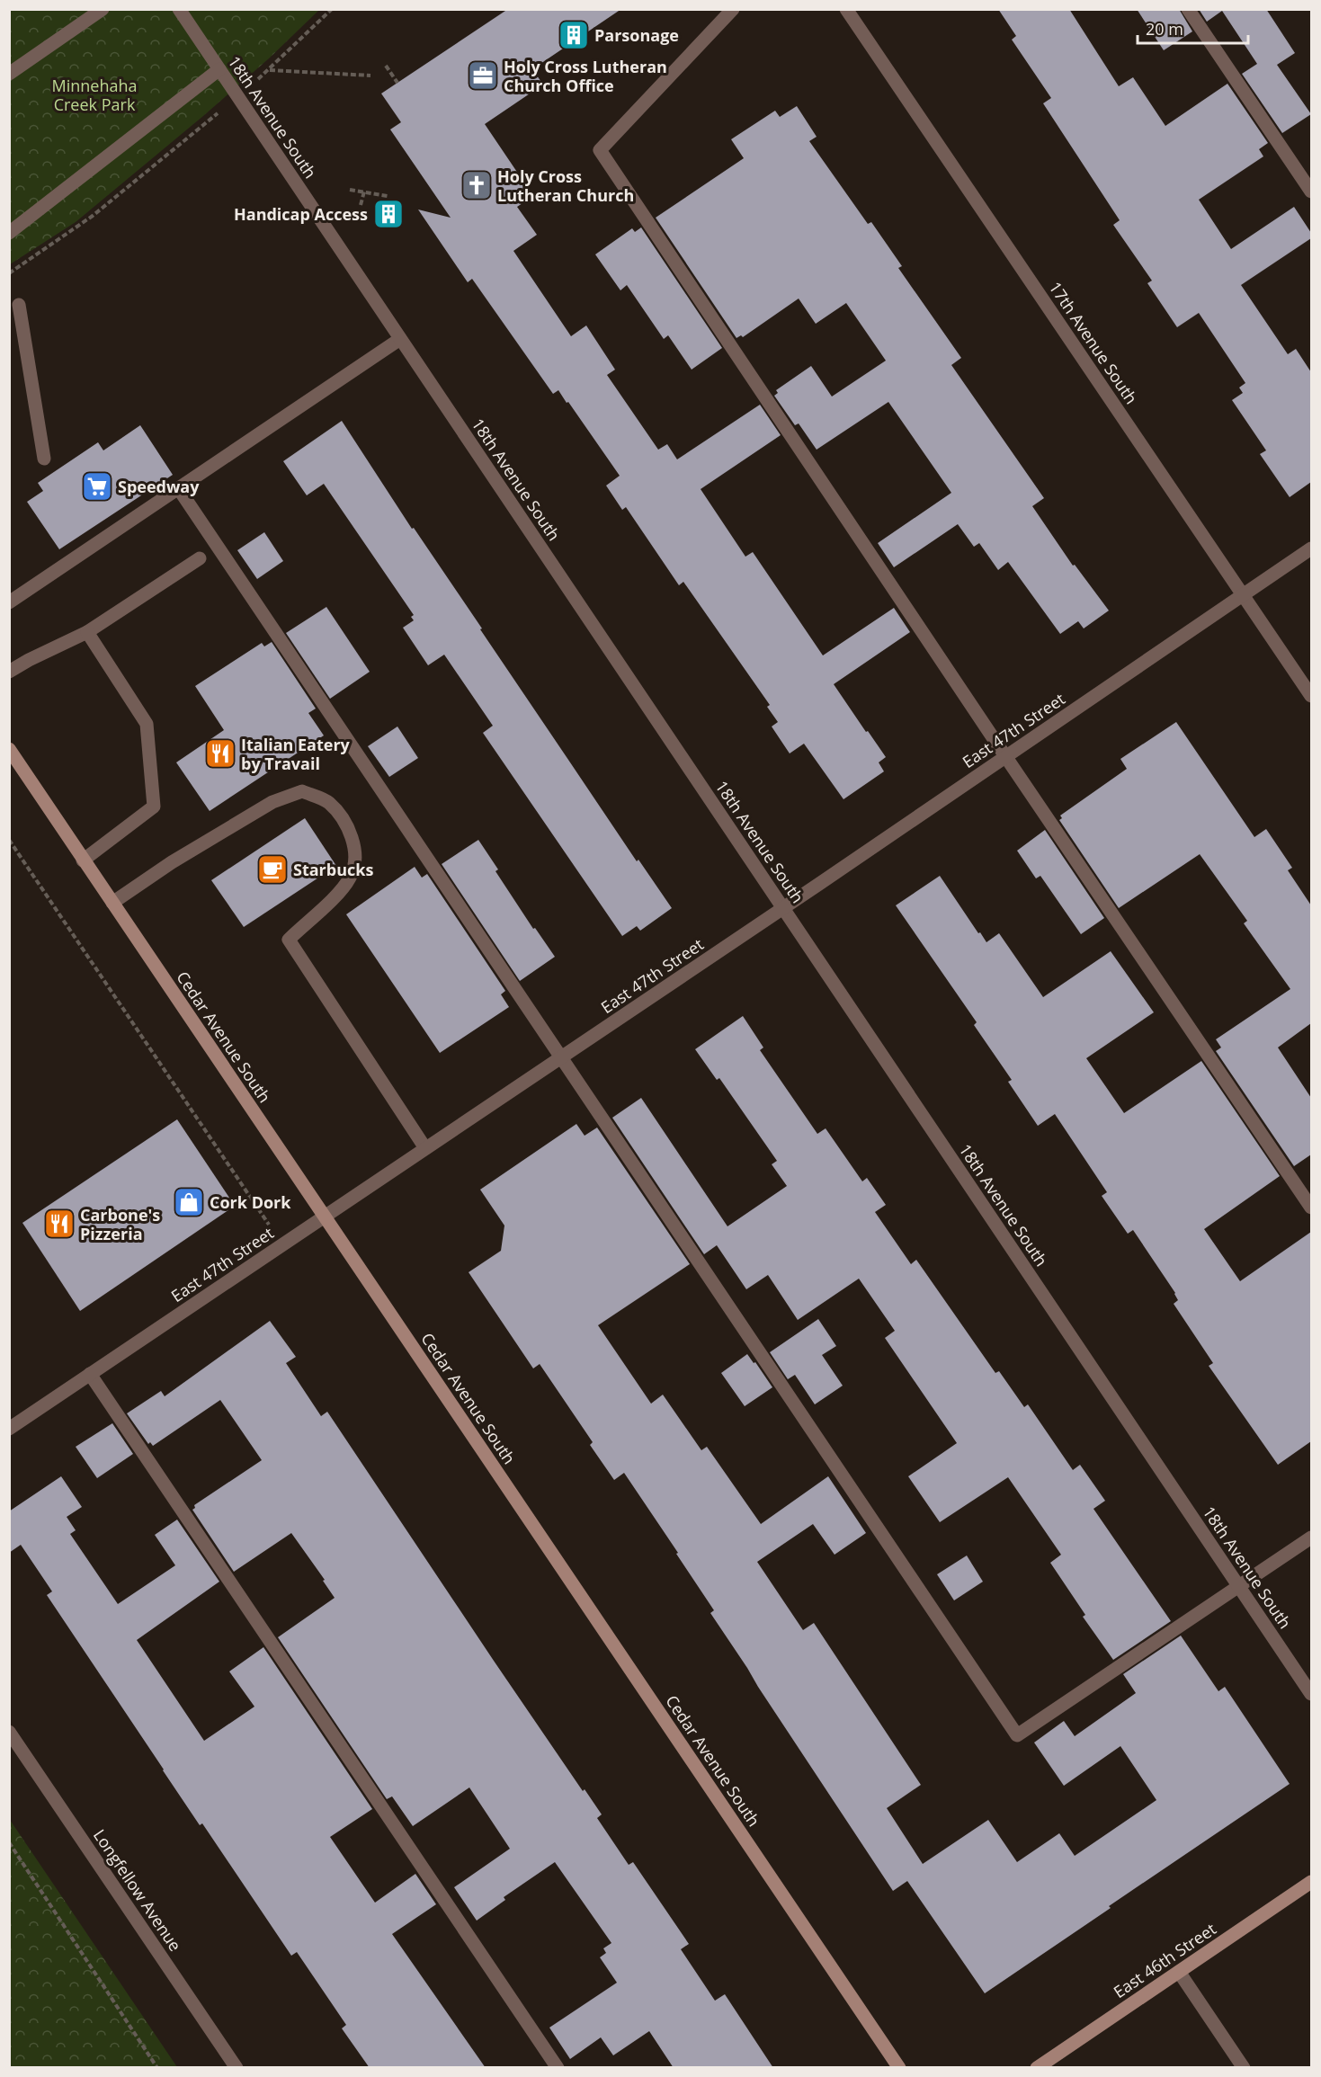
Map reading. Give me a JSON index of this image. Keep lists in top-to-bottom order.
{
  "streets": {
    "main road": ["Cedar Avenue South", "East 46th Street"],
    "street": [
      "18th Avenue South",
      "17th Avenue South",
      "East 47th Street",
      "Longfellow Avenue"
    ]
  },
  "crossings": [
    ["18th Avenue South", "East 47th Street"],
    ["17th Avenue South", "East 47th Street"],
    ["East 47th Street", "Cedar Avenue South"]
  ],
  "parks": ["Minnehaha Creek Park"],
  "places": {
    "building": ["Parsonage", "Handicap Access"],
    "office": ["Holy Cross Lutheran Church Office"],
    "church": ["Holy Cross Lutheran Church"],
    "supermarket": ["Speedway"],
    "restaurant": ["Italian Eatery by Travail", "Carbone's Pizzeria"],
    "cafe": ["Starbucks"],
    "shop": ["Cork Dork"]
  },
  "scale_bar": "20 m"
}
